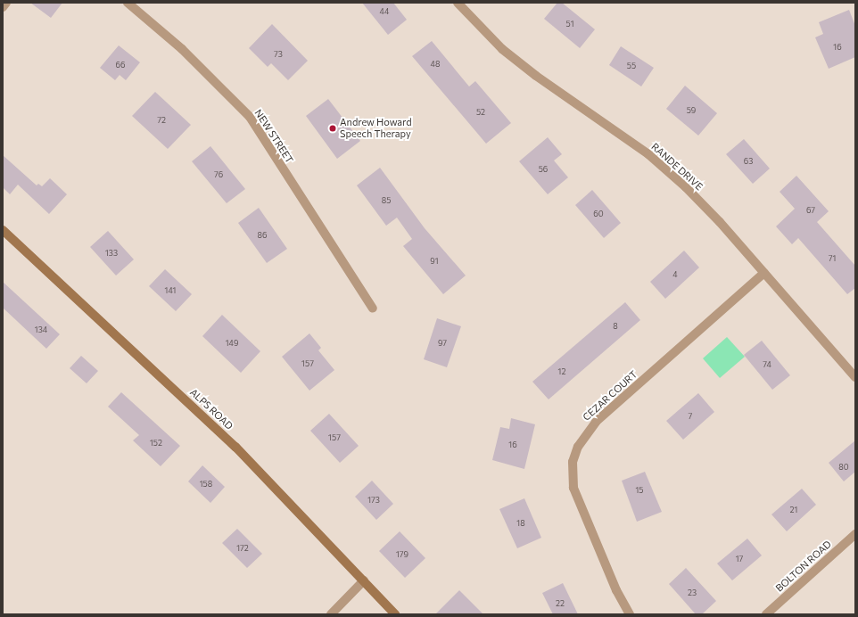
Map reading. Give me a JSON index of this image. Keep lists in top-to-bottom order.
{
  "streets": {
    "main road": ["ALPS ROAD"],
    "street": [
      "NEW STREET",
      "RANDE DRIVE",
      "CEZAR COURT",
      "BOLTON ROAD"
    ]
  },
  "crossings": [
    ["RANDE DRIVE", "CEZAR COURT"]
  ],
  "places": ["Andrew Howard Speech Therapy"],
  "house_numbers": [
    "44",
    "51",
    "16",
    "73",
    "48",
    "66",
    "55",
    "59",
    "52",
    "72",
    "63",
    "56",
    "76",
    "85",
    "67",
    "60",
    "86",
    "133",
    "71",
    "91",
    "4",
    "141",
    "8",
    "134",
    "149",
    "97",
    "157",
    "74",
    "12",
    "7",
    "157",
    "152",
    "16",
    "80",
    "158",
    "15",
    "173",
    "21",
    "18",
    "172",
    "179",
    "17",
    "23",
    "22"
  ]
}
